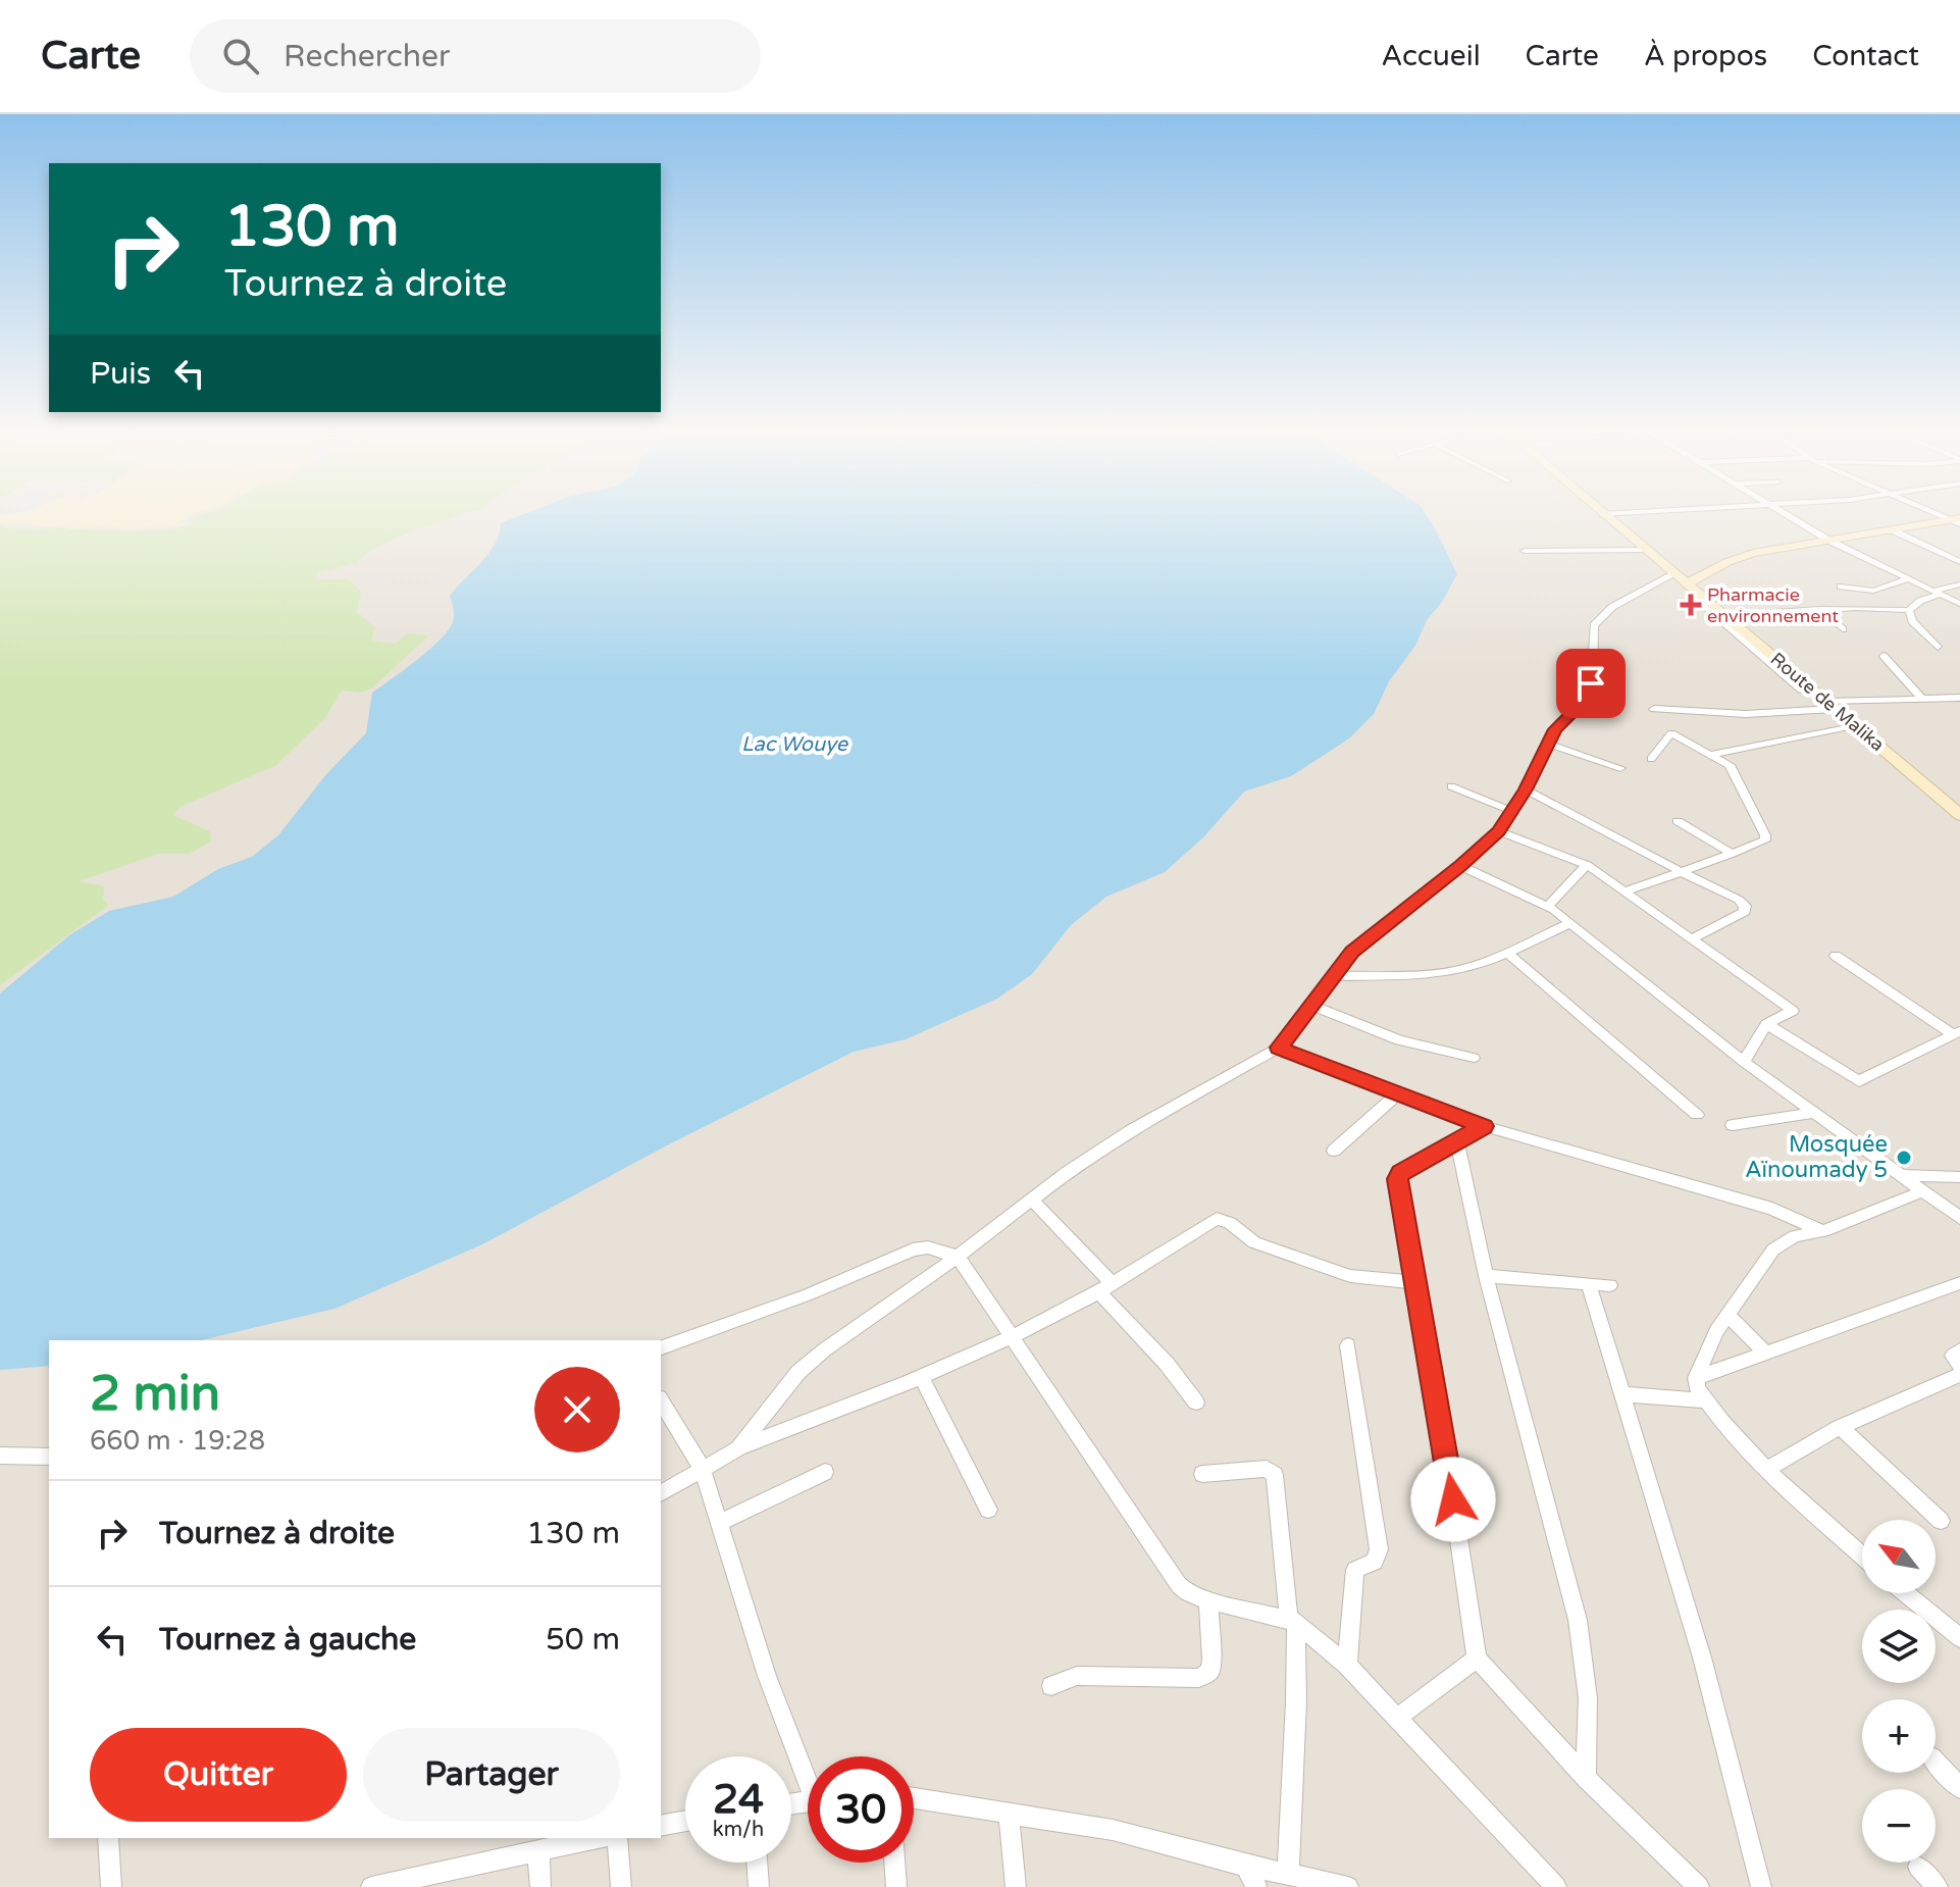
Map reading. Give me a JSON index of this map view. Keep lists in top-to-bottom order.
{
  "streets": {
    "main road": ["Route de Malika"]
  },
  "water": ["Lac Wouye"],
  "places": {
    "health": ["Pharmacie environnement"],
    "other": ["Mosquée Aïnoumady 5"]
  },
  "north": "top left",
  "page": {
    "header": "Carte",
    "search": "Rechercher",
    "nav": [
      "Accueil",
      "Carte",
      "À propos",
      "Contact"
    ],
    "turn": ["130 m", "Tournez à droite"],
    "then": "Puis",
    "heading": ["2 min", "660 m · 19:28"],
    "list": [
      {
        "name": "Tournez à droite",
        "value": "130 m"
      },
      {
        "name": "Tournez à gauche",
        "value": "50 m"
      }
    ],
    "map_buttons": ["+", "−"],
    "buttons": ["Quitter", "Partager"],
    "speed": "24 km/h",
    "limit": "30"
  }
}
